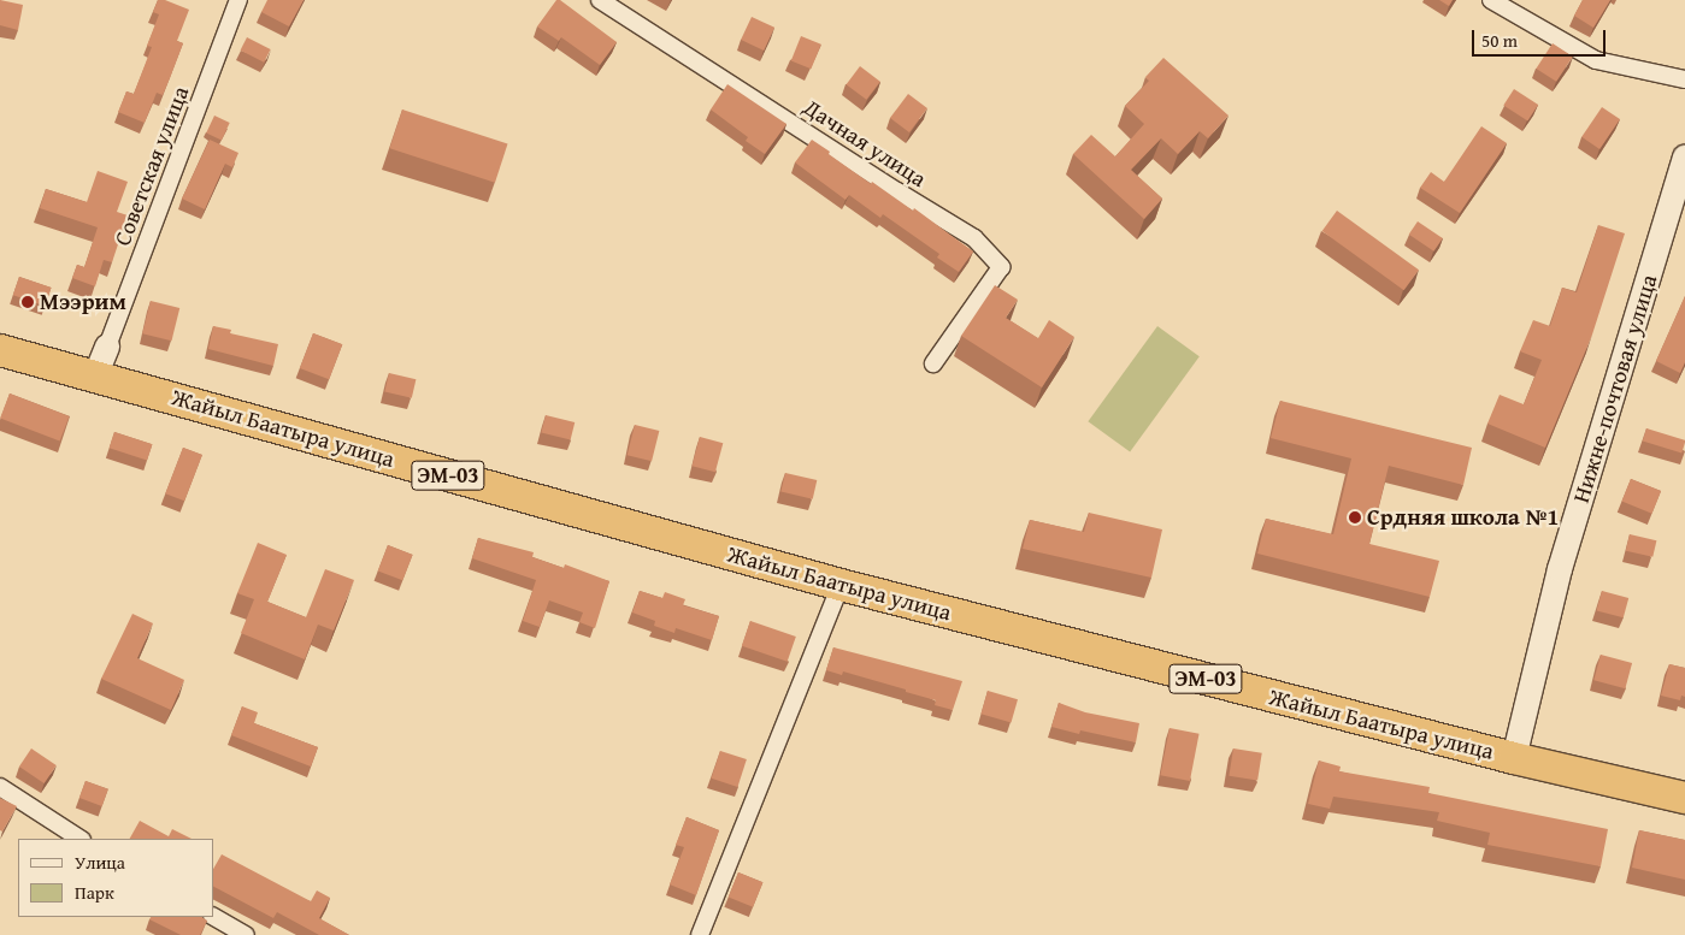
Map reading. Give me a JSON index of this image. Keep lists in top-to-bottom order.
{
  "streets": {
    "highway": ["Жайыл Баатыра улица", "ЭМ-03"],
    "street": ["Дачная улица", "Советская улица", "Нижне-почтовая улица"]
  },
  "crossings": [
    ["Нижне-почтовая улица", "Жайыл Баатыра улица"]
  ],
  "places": ["Мээрим", "Срдняя школа №1"],
  "legend": ["Улица", "Парк"],
  "scale_bar": "50 m"
}
